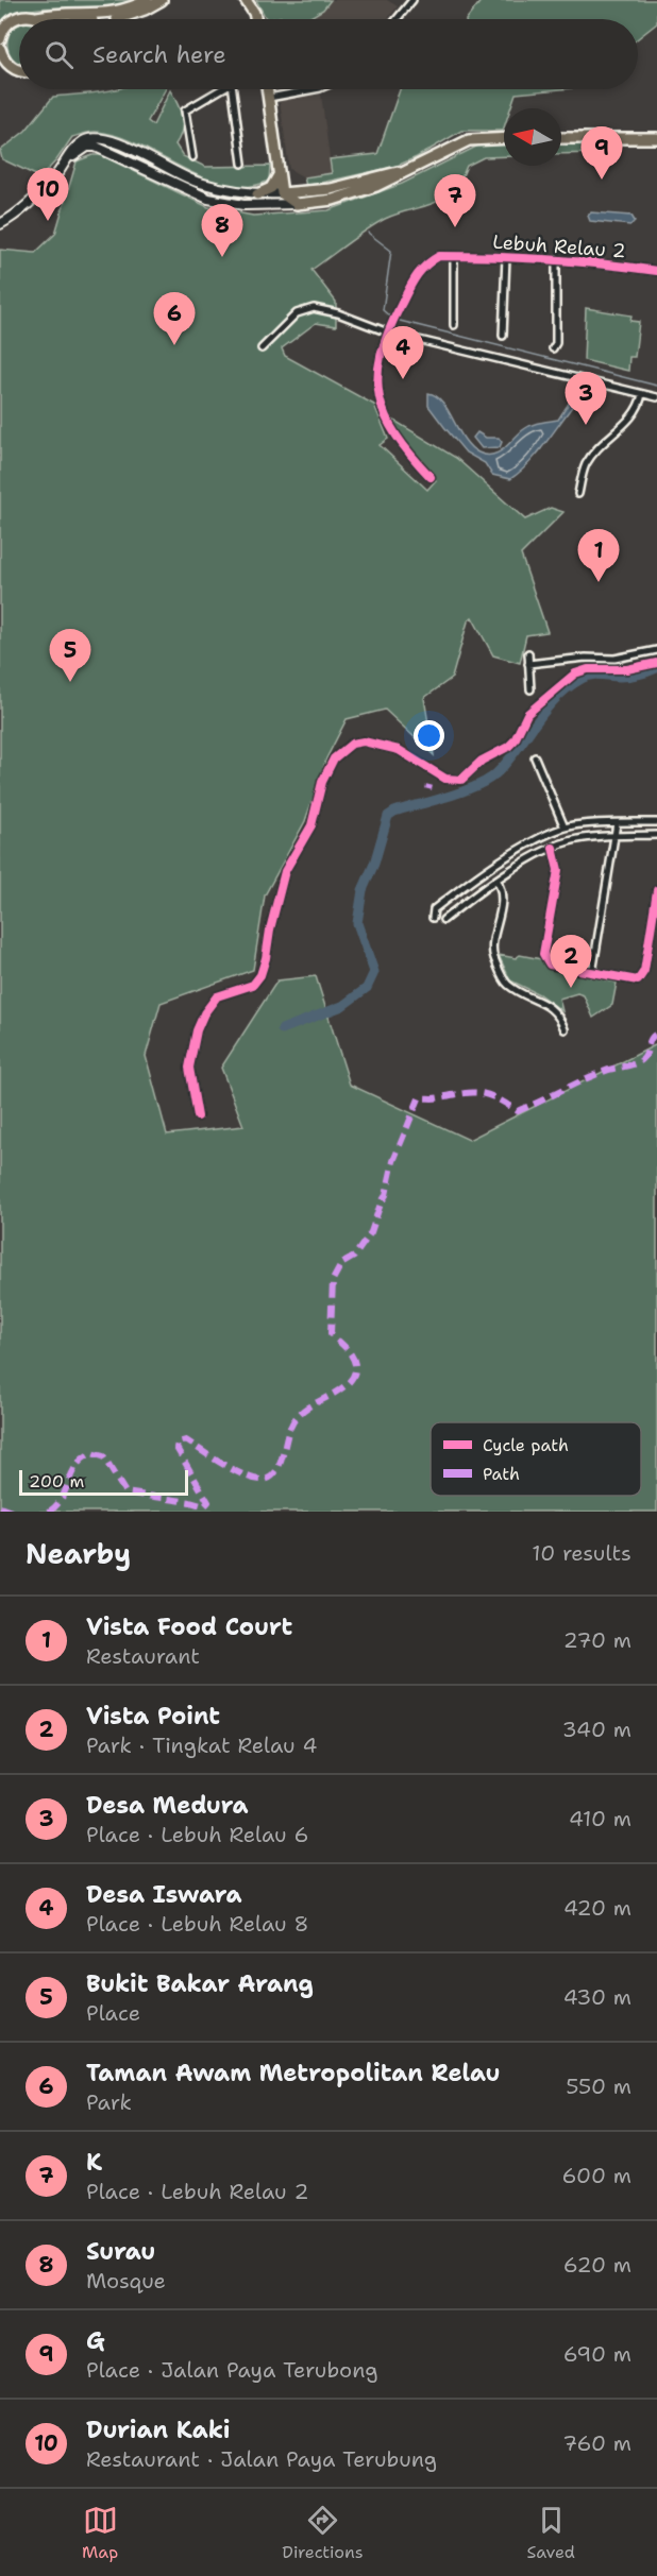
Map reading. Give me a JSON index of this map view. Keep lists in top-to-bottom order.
{
  "streets": {
    "street": ["Lebuh Relau 2"]
  },
  "legend": ["Cycle path", "Path"],
  "scale_bar": "200 m",
  "north": "left",
  "page": {
    "search": "Search here",
    "pins": [
      "9",
      "10",
      "7",
      "8",
      "6",
      "4",
      "3",
      "1",
      "5",
      "2"
    ],
    "scale": "200 m",
    "heading": ["Nearby", "10 results"],
    "list": [
      {
        "mark": "1",
        "name": "Vista Food Court",
        "note": "Restaurant",
        "value": "270 m"
      },
      {
        "mark": "2",
        "name": "Vista Point",
        "note": "Park · Tingkat Relau 4",
        "value": "340 m"
      },
      {
        "mark": "3",
        "name": "Desa Medura",
        "note": "Place · Lebuh Relau 6",
        "value": "410 m"
      },
      {
        "mark": "4",
        "name": "Desa Iswara",
        "note": "Place · Lebuh Relau 8",
        "value": "420 m"
      },
      {
        "mark": "5",
        "name": "Bukit Bakar Arang",
        "note": "Place",
        "value": "430 m"
      },
      {
        "mark": "6",
        "name": "Taman Awam Metropolitan Relau",
        "note": "Park",
        "value": "550 m"
      },
      {
        "mark": "7",
        "name": "K",
        "note": "Place · Lebuh Relau 2",
        "value": "600 m"
      },
      {
        "mark": "8",
        "name": "Surau",
        "note": "Mosque",
        "value": "620 m"
      },
      {
        "mark": "9",
        "name": "G",
        "note": "Place · Jalan Paya Terubong",
        "value": "690 m"
      },
      {
        "mark": "10",
        "name": "Durian Kaki",
        "note": "Restaurant · Jalan Paya Terubung",
        "value": "760 m"
      }
    ],
    "nav": ["Map", "Directions", "Saved"]
  }
}
